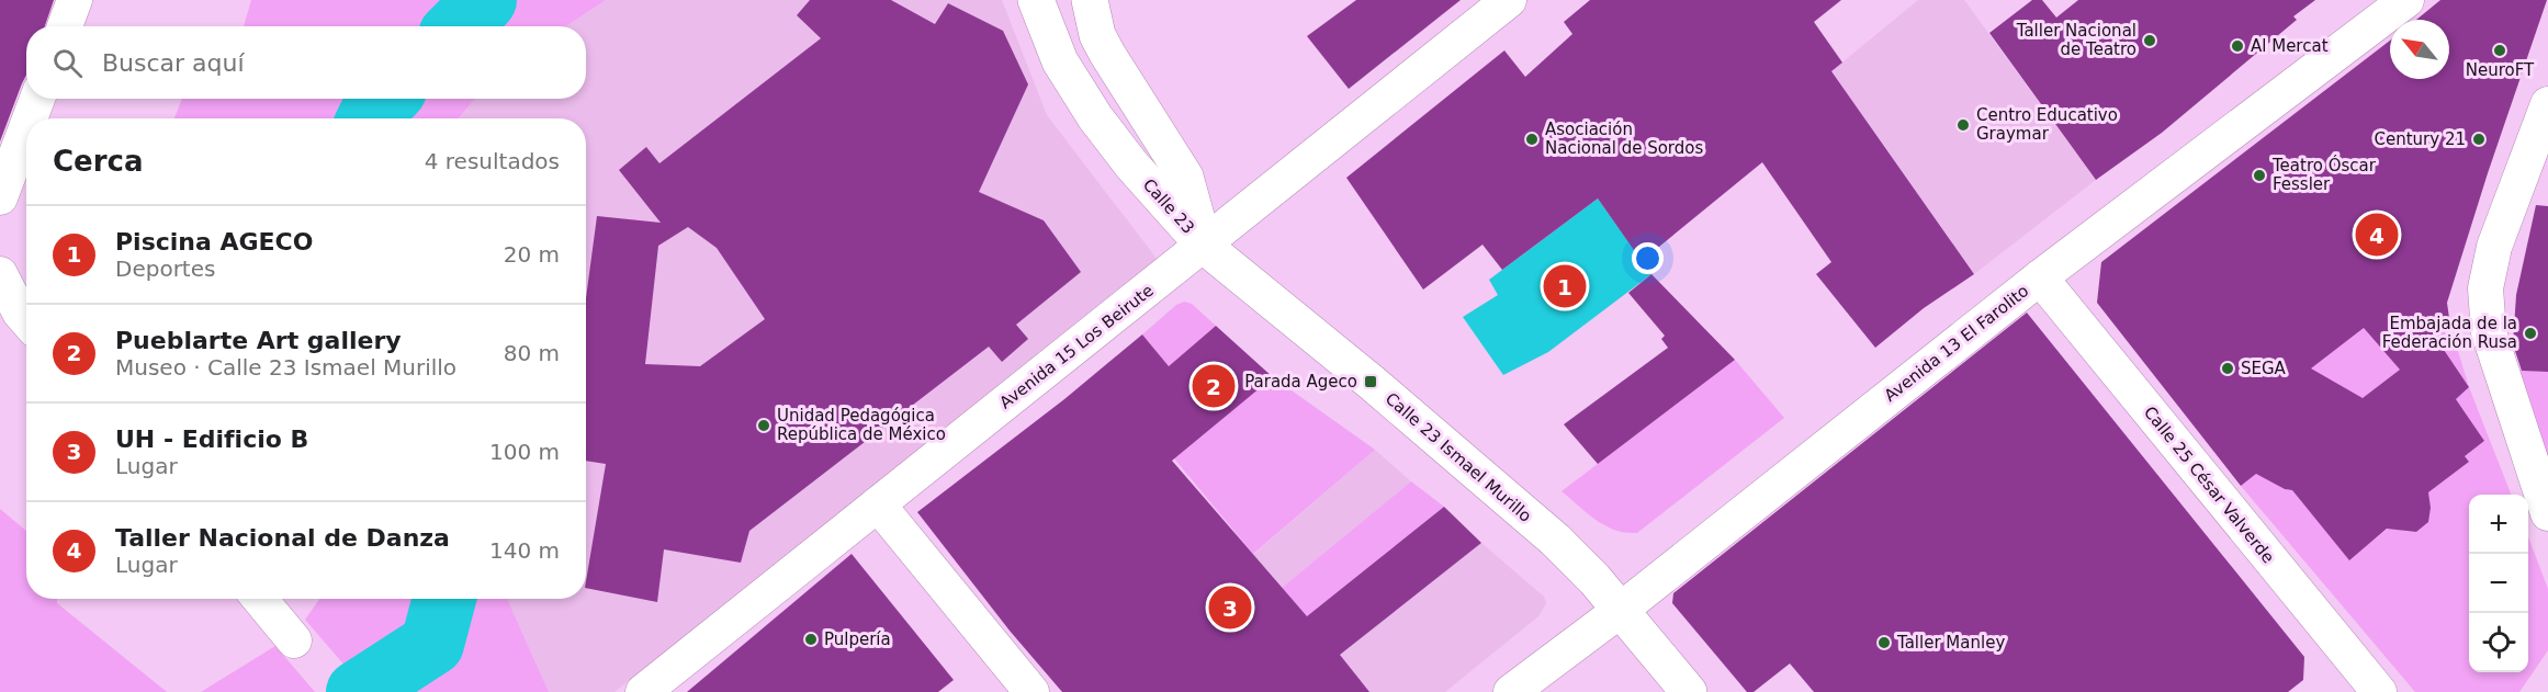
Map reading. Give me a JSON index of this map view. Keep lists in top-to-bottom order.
{
  "streets": {
    "main road": ["Calle 23", "Calle 23 Ismael Murillo"],
    "street": ["Avenida 13 El Farolito", "Avenida 15 Los Beirute", "Calle 25 César Valverde"]
  },
  "crossings": [
    ["Calle 23", "Avenida 15 Los Beirute"],
    ["Calle 23", "Calle 23 Ismael Murillo"],
    ["Avenida 13 El Farolito", "Calle 23 Ismael Murillo"],
    ["Avenida 13 El Farolito", "Calle 25 César Valverde"],
    ["Avenida 15 Los Beirute", "Calle 23 Ismael Murillo"]
  ],
  "places": {
    "other": [
      "Taller Nacional de Teatro",
      "Al Mercat",
      "NeuroFT",
      "Centro Educativo Graymar",
      "Asociación Nacional de Sordos",
      "Century 21",
      "Teatro Óscar Fessler",
      "Embajada de la Federación Rusa",
      "SEGA",
      "Unidad Pedagógica República de México",
      "Pulpería",
      "Taller Manley"
    ],
    "transit": ["Parada Ageco"]
  },
  "north": "top left",
  "page": {
    "search": "Buscar aquí",
    "heading": ["Cerca", "4 resultados"],
    "list": [
      {
        "mark": "1",
        "name": "Piscina AGECO",
        "note": "Deportes",
        "value": "20 m"
      },
      {
        "mark": "2",
        "name": "Pueblarte Art gallery",
        "note": "Museo · Calle 23 Ismael Murillo",
        "value": "80 m"
      },
      {
        "mark": "3",
        "name": "UH - Edificio B",
        "note": "Lugar",
        "value": "100 m"
      },
      {
        "mark": "4",
        "name": "Taller Nacional de Danza",
        "note": "Lugar",
        "value": "140 m"
      }
    ],
    "pins": [
      "4",
      "1",
      "2",
      "3"
    ],
    "map_buttons": ["+", "−"]
  }
}
